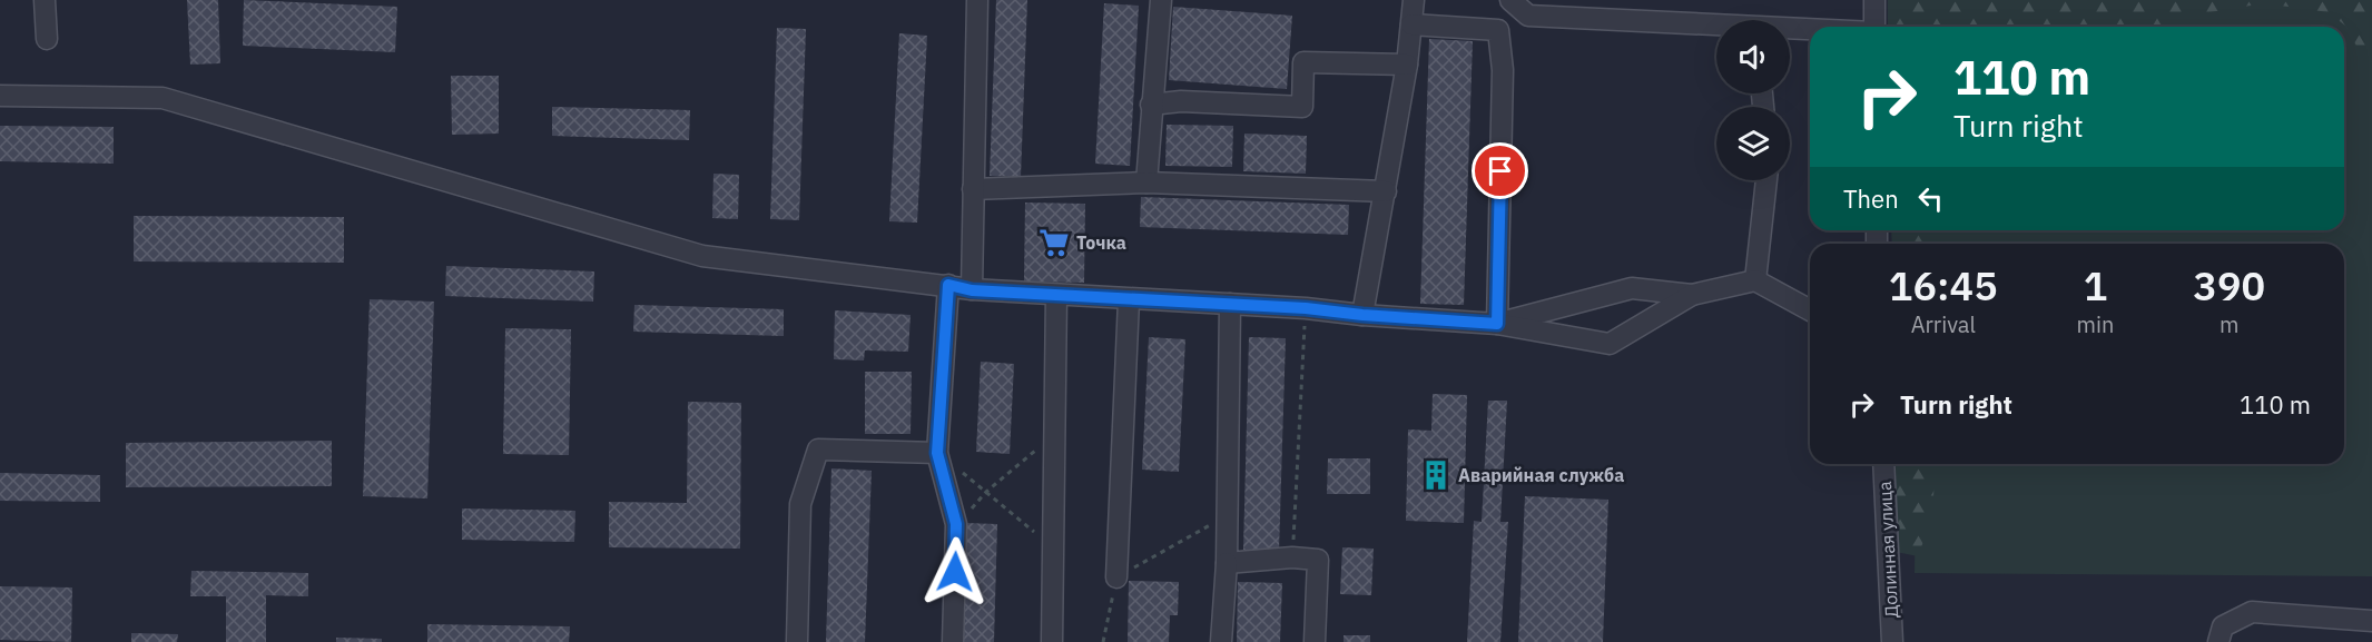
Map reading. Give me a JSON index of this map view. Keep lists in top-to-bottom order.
{
  "streets": {
    "street": ["Долинная улица"]
  },
  "places": {
    "supermarket": ["Точка"],
    "building": ["Аварийная служба"]
  },
  "page": {
    "turn": ["110 m", "Turn right"],
    "then": "Then",
    "eta": [
      "16:45",
      "Arrival",
      "1",
      "min",
      "390",
      "m"
    ],
    "list": [
      {
        "name": "Turn right",
        "value": "110 m"
      }
    ]
  }
}
